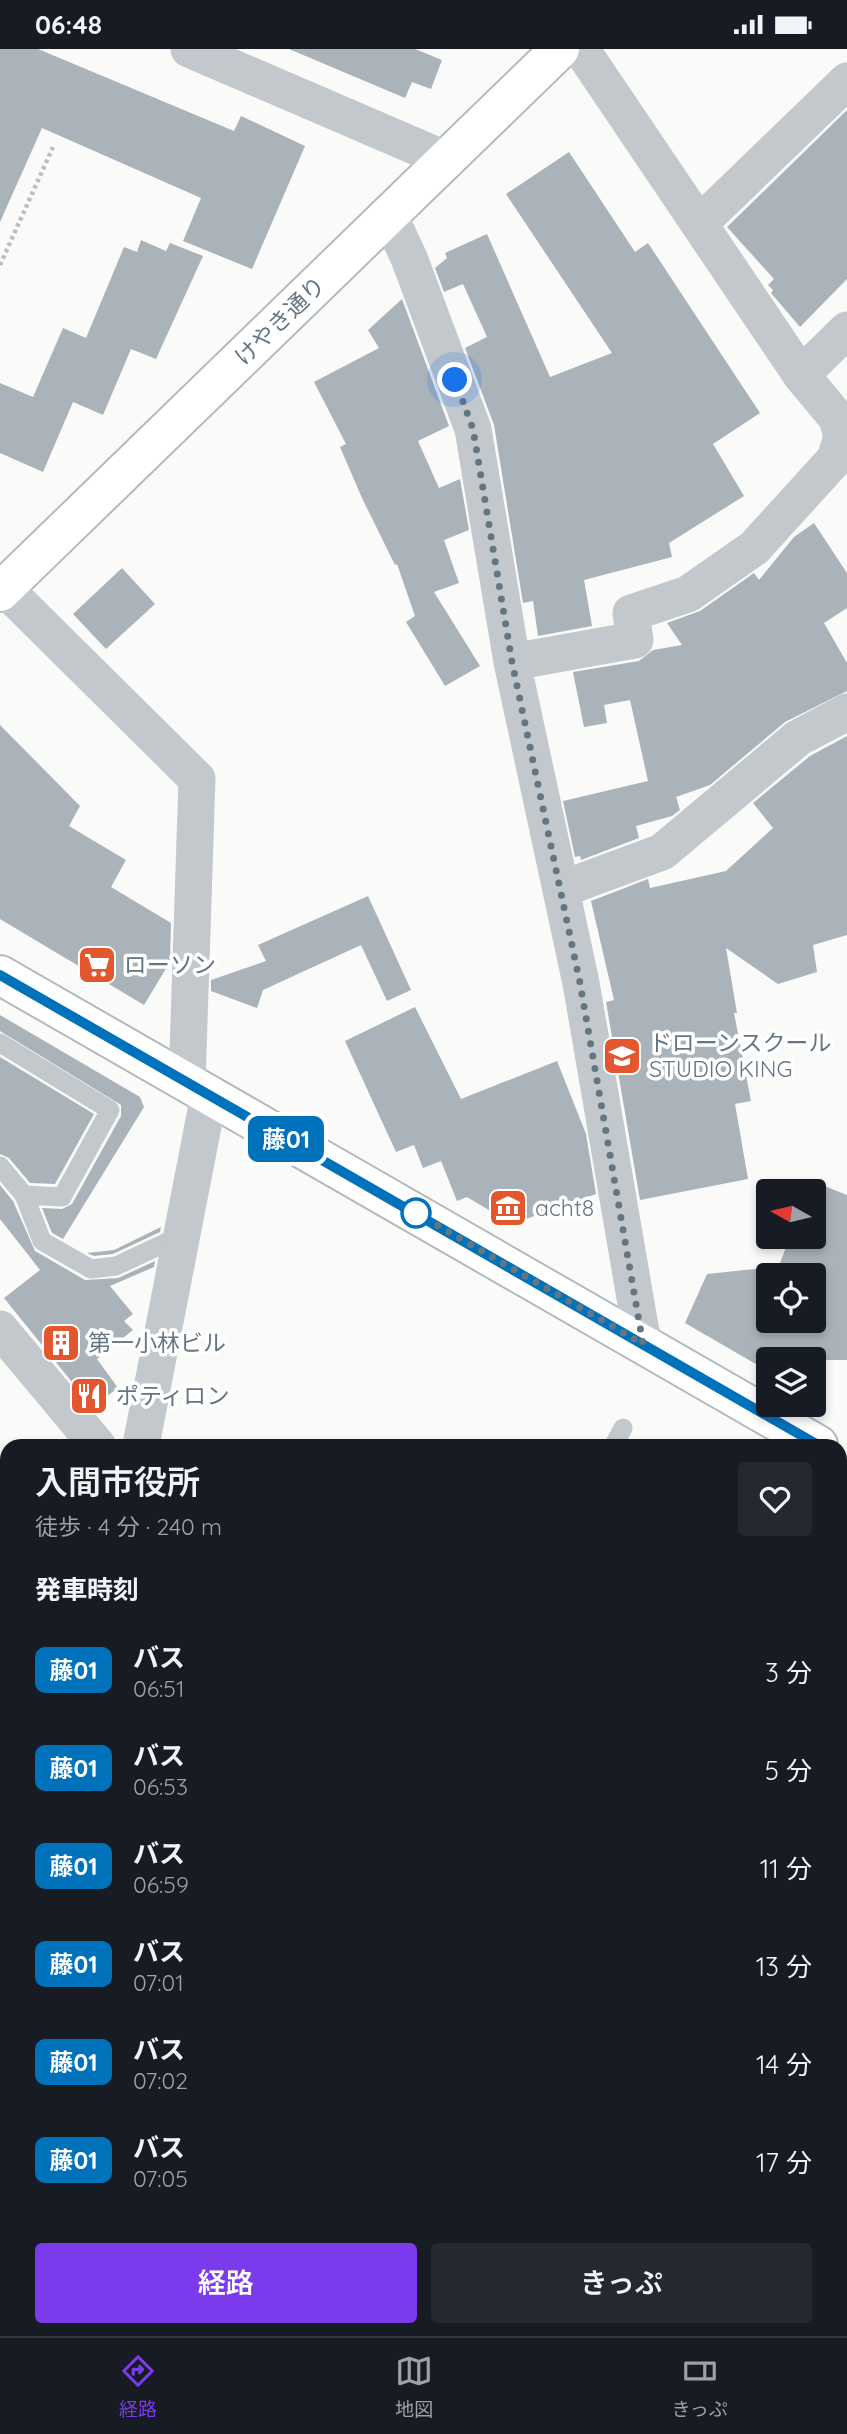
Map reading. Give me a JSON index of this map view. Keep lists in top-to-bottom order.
{
  "streets": {
    "main road": ["けやき通り"]
  },
  "places": {
    "supermarket": ["ローソン"],
    "school or university": ["ドローンスクール STUDIO KING"],
    "museum": ["acht8"],
    "building": ["第一小林ビル"],
    "restaurant": ["ポティロン"]
  },
  "lines": ["bus line 藤01"],
  "north": "left",
  "page": {
    "status": "06:48",
    "on_map": "藤01",
    "heading": [
      ["入間市役所", "徒歩 · 4 分 · 240 m"],
      "発車時刻"
    ],
    "list": [
      {
        "mark": "藤01",
        "name": "バス",
        "note": "06:51",
        "value": "3 分"
      },
      {
        "mark": "藤01",
        "name": "バス",
        "note": "06:53",
        "value": "5 分"
      },
      {
        "mark": "藤01",
        "name": "バス",
        "note": "06:59",
        "value": "11 分"
      },
      {
        "mark": "藤01",
        "name": "バス",
        "note": "07:01",
        "value": "13 分"
      },
      {
        "mark": "藤01",
        "name": "バス",
        "note": "07:02",
        "value": "14 分"
      },
      {
        "mark": "藤01",
        "name": "バス",
        "note": "07:05",
        "value": "17 分"
      }
    ],
    "buttons": ["経路", "きっぷ"],
    "tabs": ["経路", "地図", "きっぷ"]
  }
}
